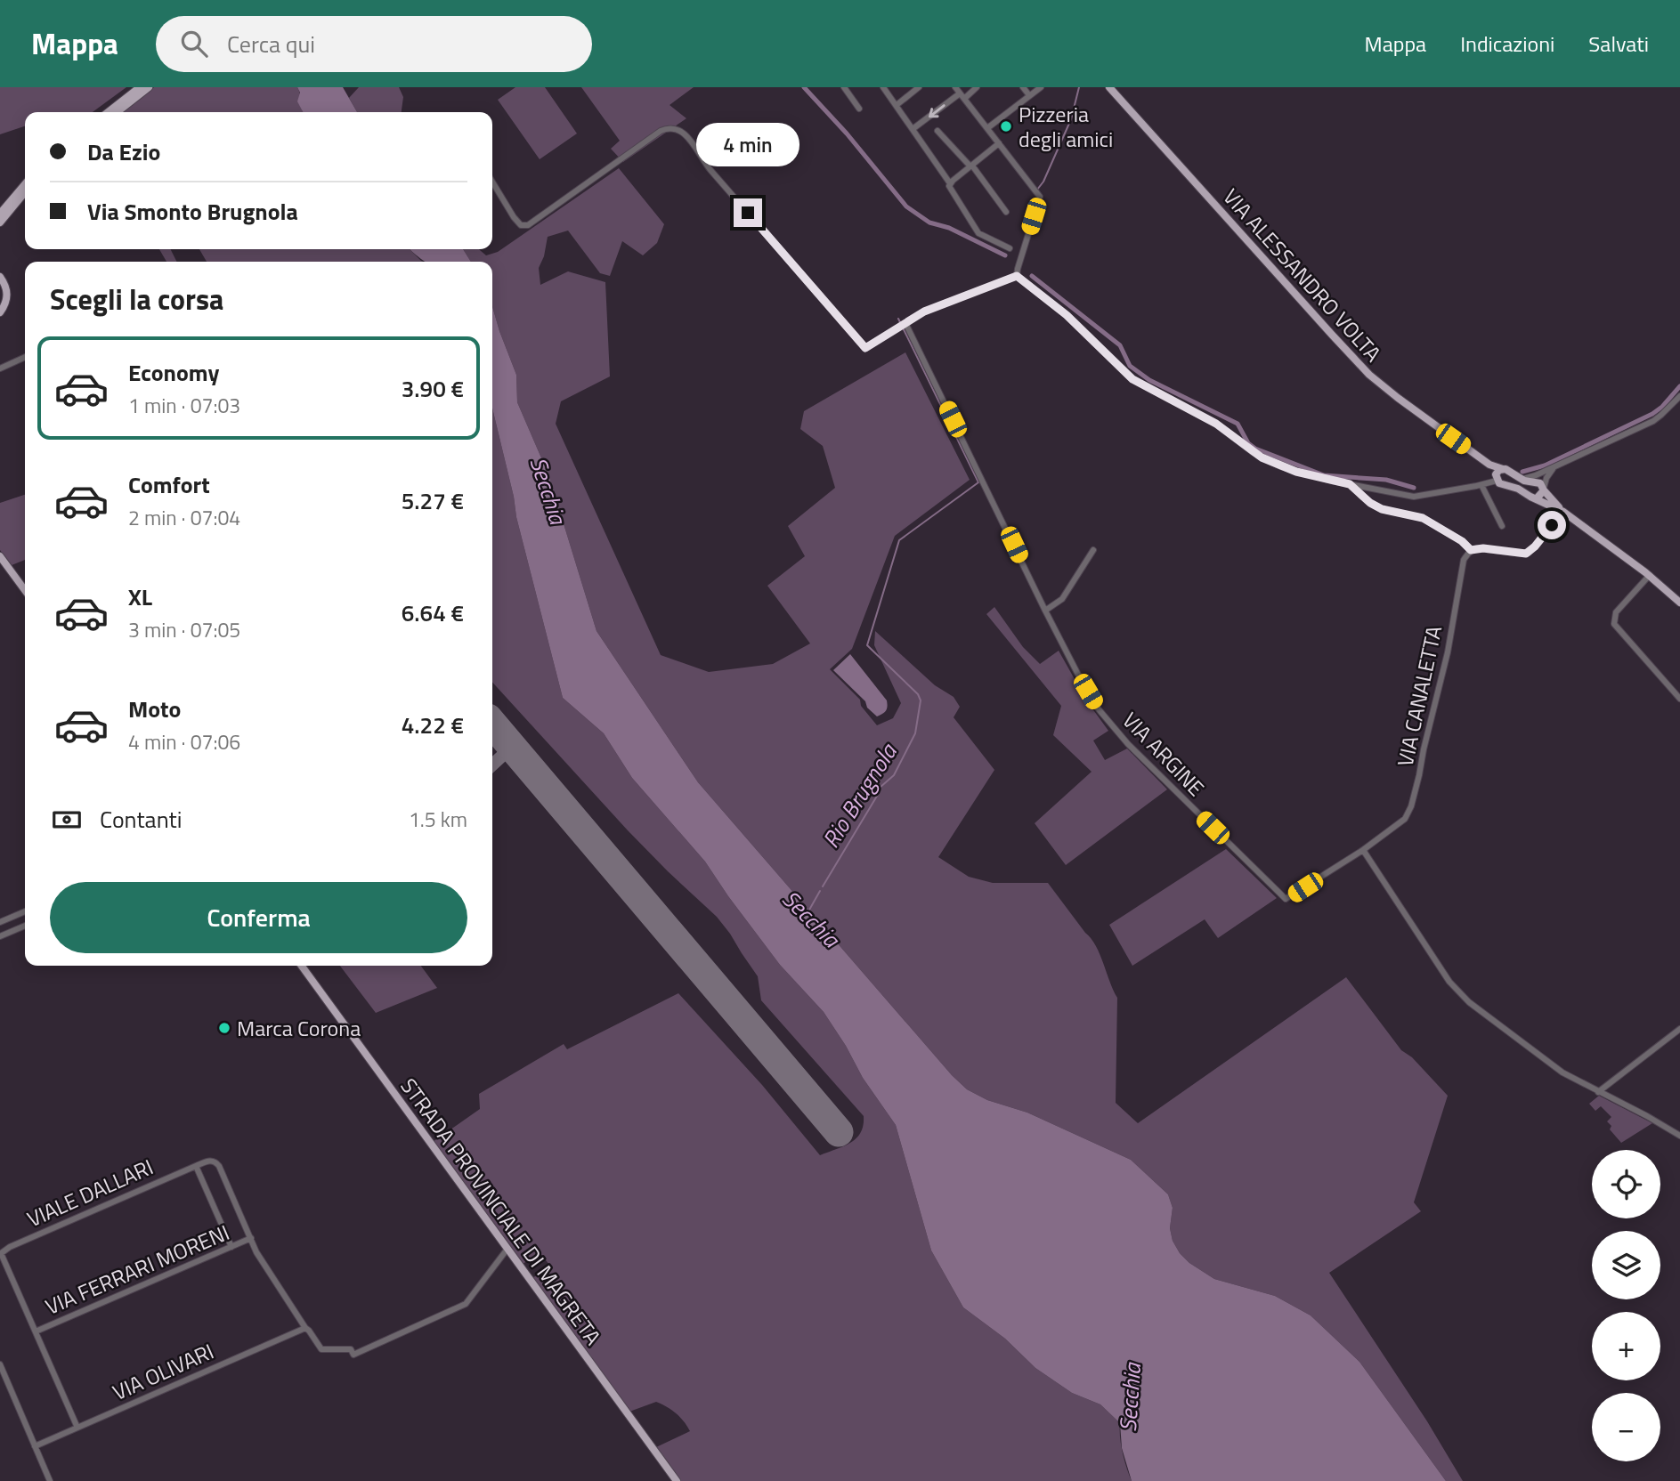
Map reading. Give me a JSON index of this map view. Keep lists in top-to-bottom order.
{
  "streets": {
    "main road": ["VIA ALESSANDRO VOLTA", "STRADA PROVINCIALE DI MAGRETA"],
    "street": [
      "VIA CANALETTA",
      "VIA ARGINE",
      "VIALE DALLARI",
      "VIA FERRARI MORENI",
      "VIA OLIVARI"
    ]
  },
  "crossings": [
    ["VIA CANALETTA", "VIA ARGINE"]
  ],
  "water": ["Secchia", "Rio Brugnola"],
  "places": ["Pizzeria degli amici", "Marca Corona"],
  "page": {
    "header": "Mappa",
    "search": "Cerca qui",
    "nav": ["Mappa", "Indicazioni", "Salvati"],
    "banner": ["Da Ezio", "Via Smonto Brugnola"],
    "bubble": "4 min",
    "heading": "Scegli la corsa",
    "list": [
      {
        "name": "Economy",
        "note": "1 min · 07:03",
        "value": "3.90 €"
      },
      {
        "name": "Comfort",
        "note": "2 min · 07:04",
        "value": "5.27 €"
      },
      {
        "name": "XL",
        "note": "3 min · 07:05",
        "value": "6.64 €"
      },
      {
        "name": "Moto",
        "note": "4 min · 07:06",
        "value": "4.22 €"
      }
    ],
    "pay": ["Contanti", "1.5 km"],
    "buttons": "Conferma",
    "map_buttons": ["+", "−"]
  }
}
